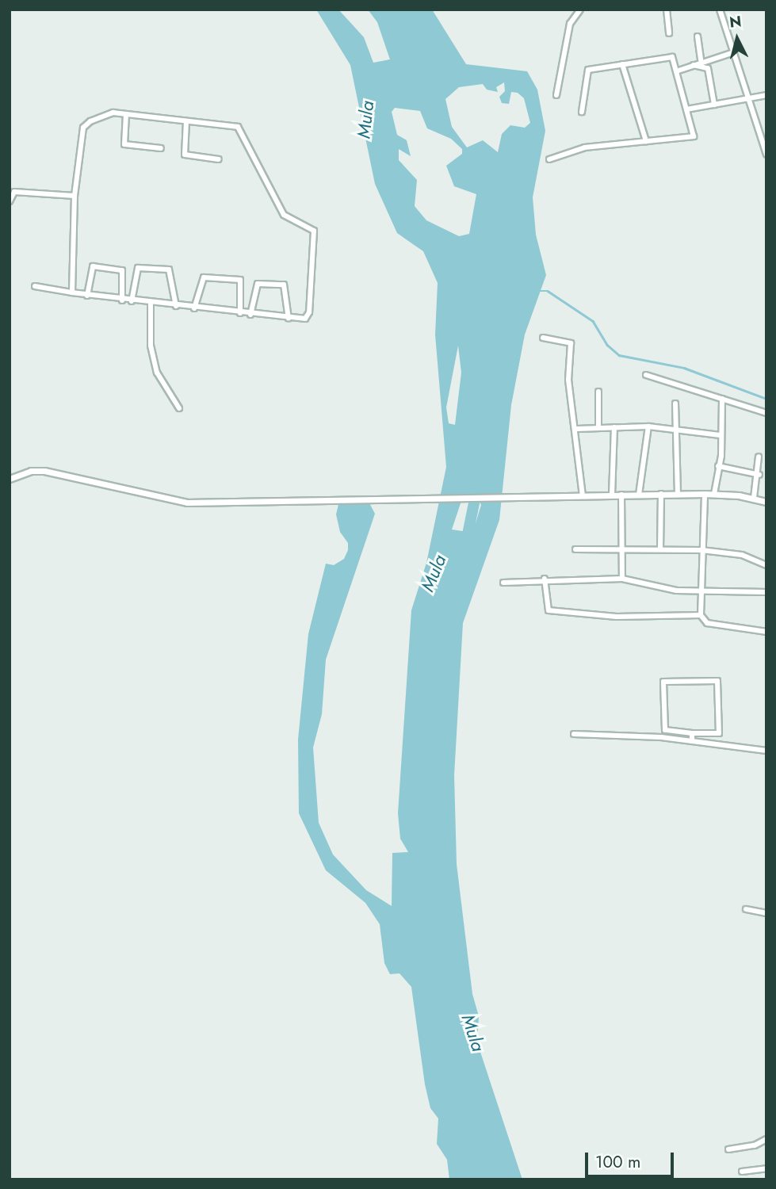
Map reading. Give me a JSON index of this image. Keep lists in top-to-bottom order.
{
  "water": ["Mula"],
  "scale_bar": "100 m",
  "north": "top"
}
